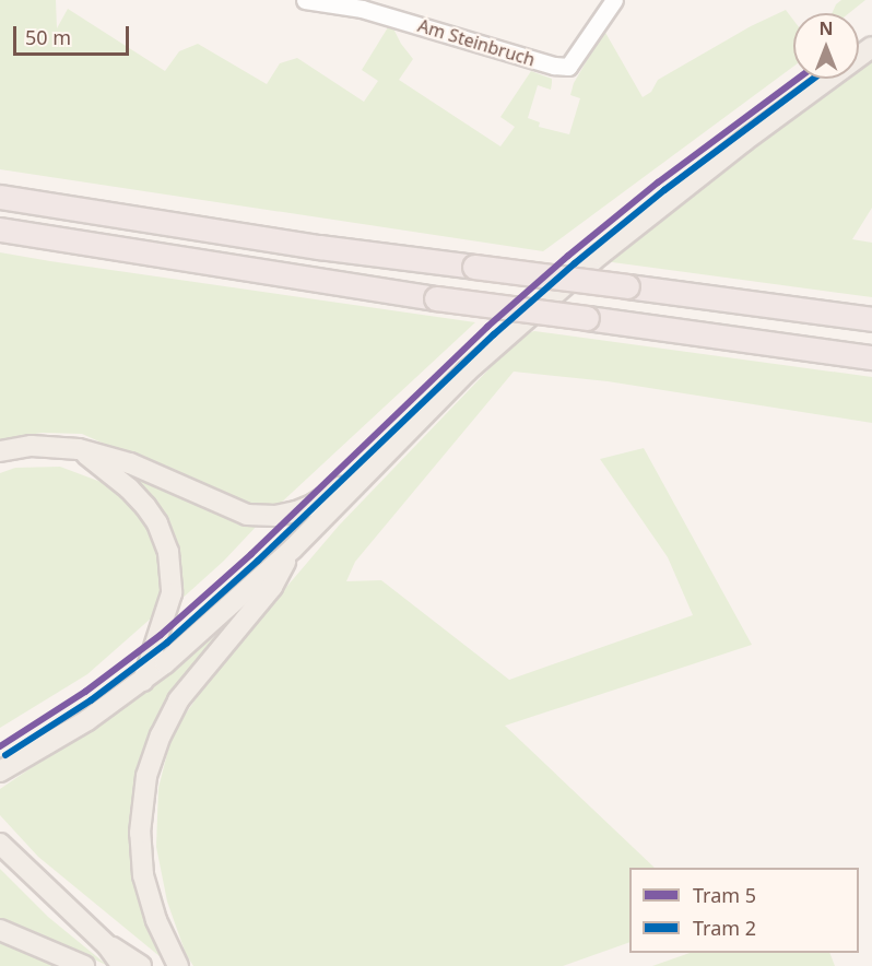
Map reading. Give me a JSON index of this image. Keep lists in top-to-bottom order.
{
  "streets": {
    "street": ["Am Steinbruch"]
  },
  "lines": ["tram line 5", "tram line 2"],
  "legend": ["Tram 5", "Tram 2"],
  "scale_bar": "50 m",
  "north": "top"
}
